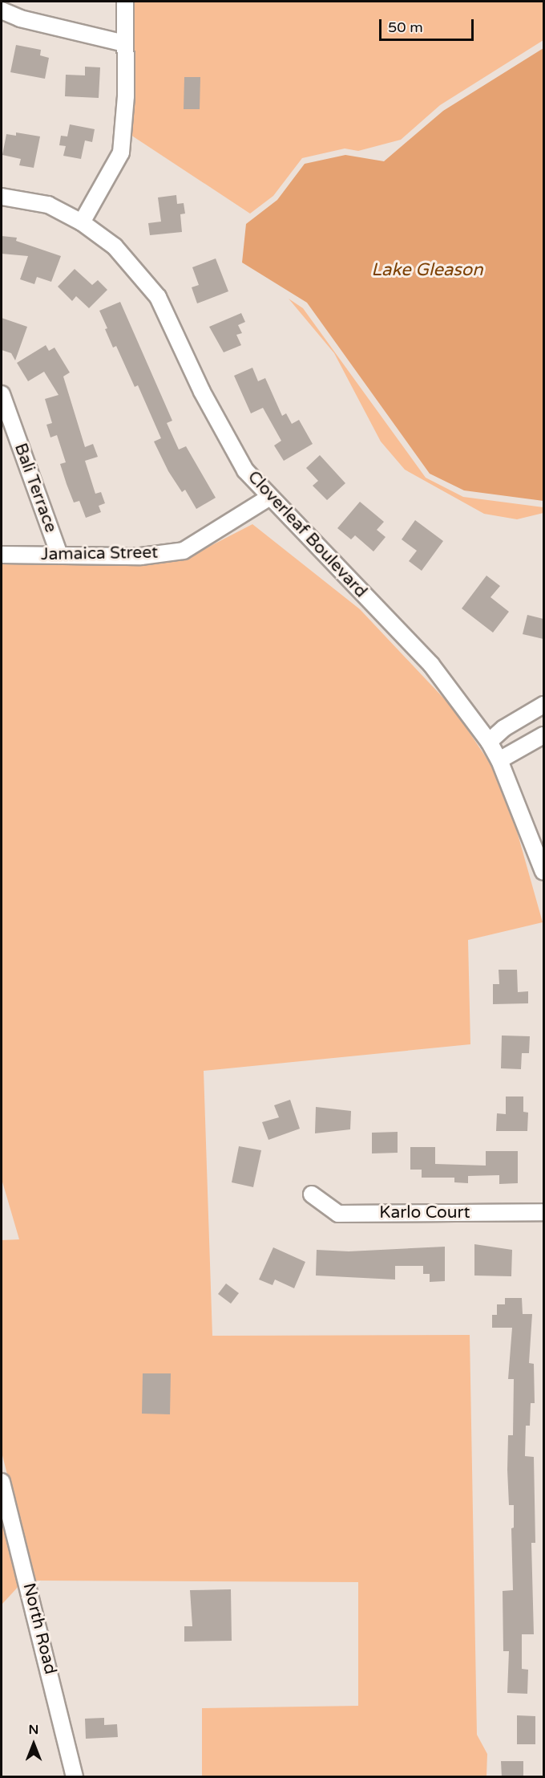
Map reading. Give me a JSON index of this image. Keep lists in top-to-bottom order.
{
  "streets": {
    "street": [
      "Bali Terrace",
      "Cloverleaf Boulevard",
      "Jamaica Street",
      "Karlo Court",
      "North Road"
    ]
  },
  "crossings": [
    ["Bali Terrace", "Jamaica Street"],
    ["Cloverleaf Boulevard", "Jamaica Street"]
  ],
  "water": ["Lake Gleason"],
  "scale_bar": "50 m",
  "north": "top"
}
